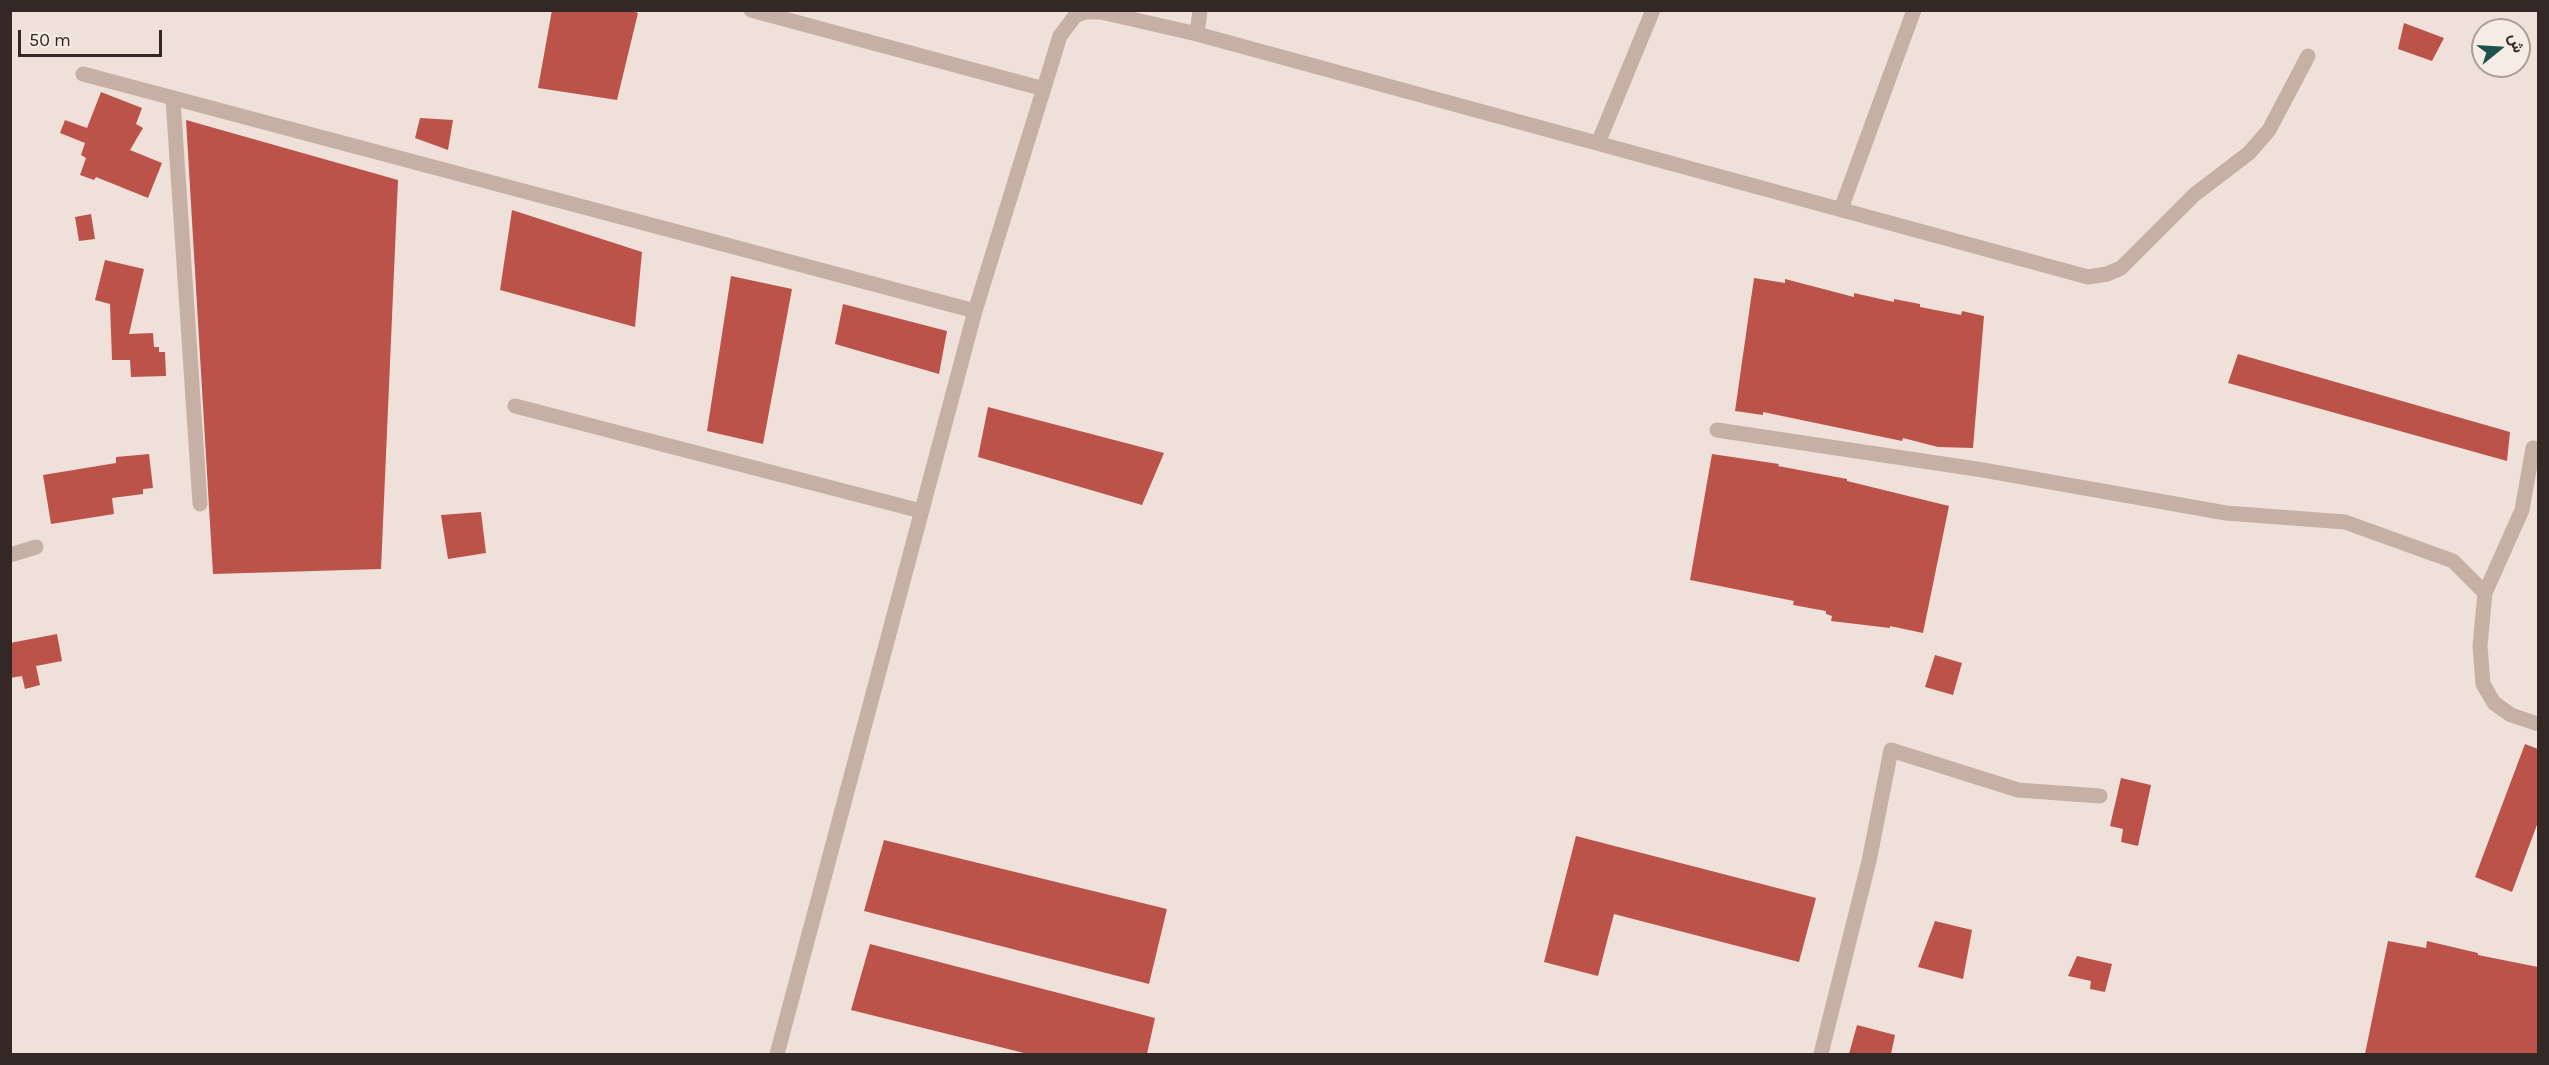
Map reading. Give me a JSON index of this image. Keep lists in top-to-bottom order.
{
  "scale_bar": "50 m",
  "north": "right"
}
